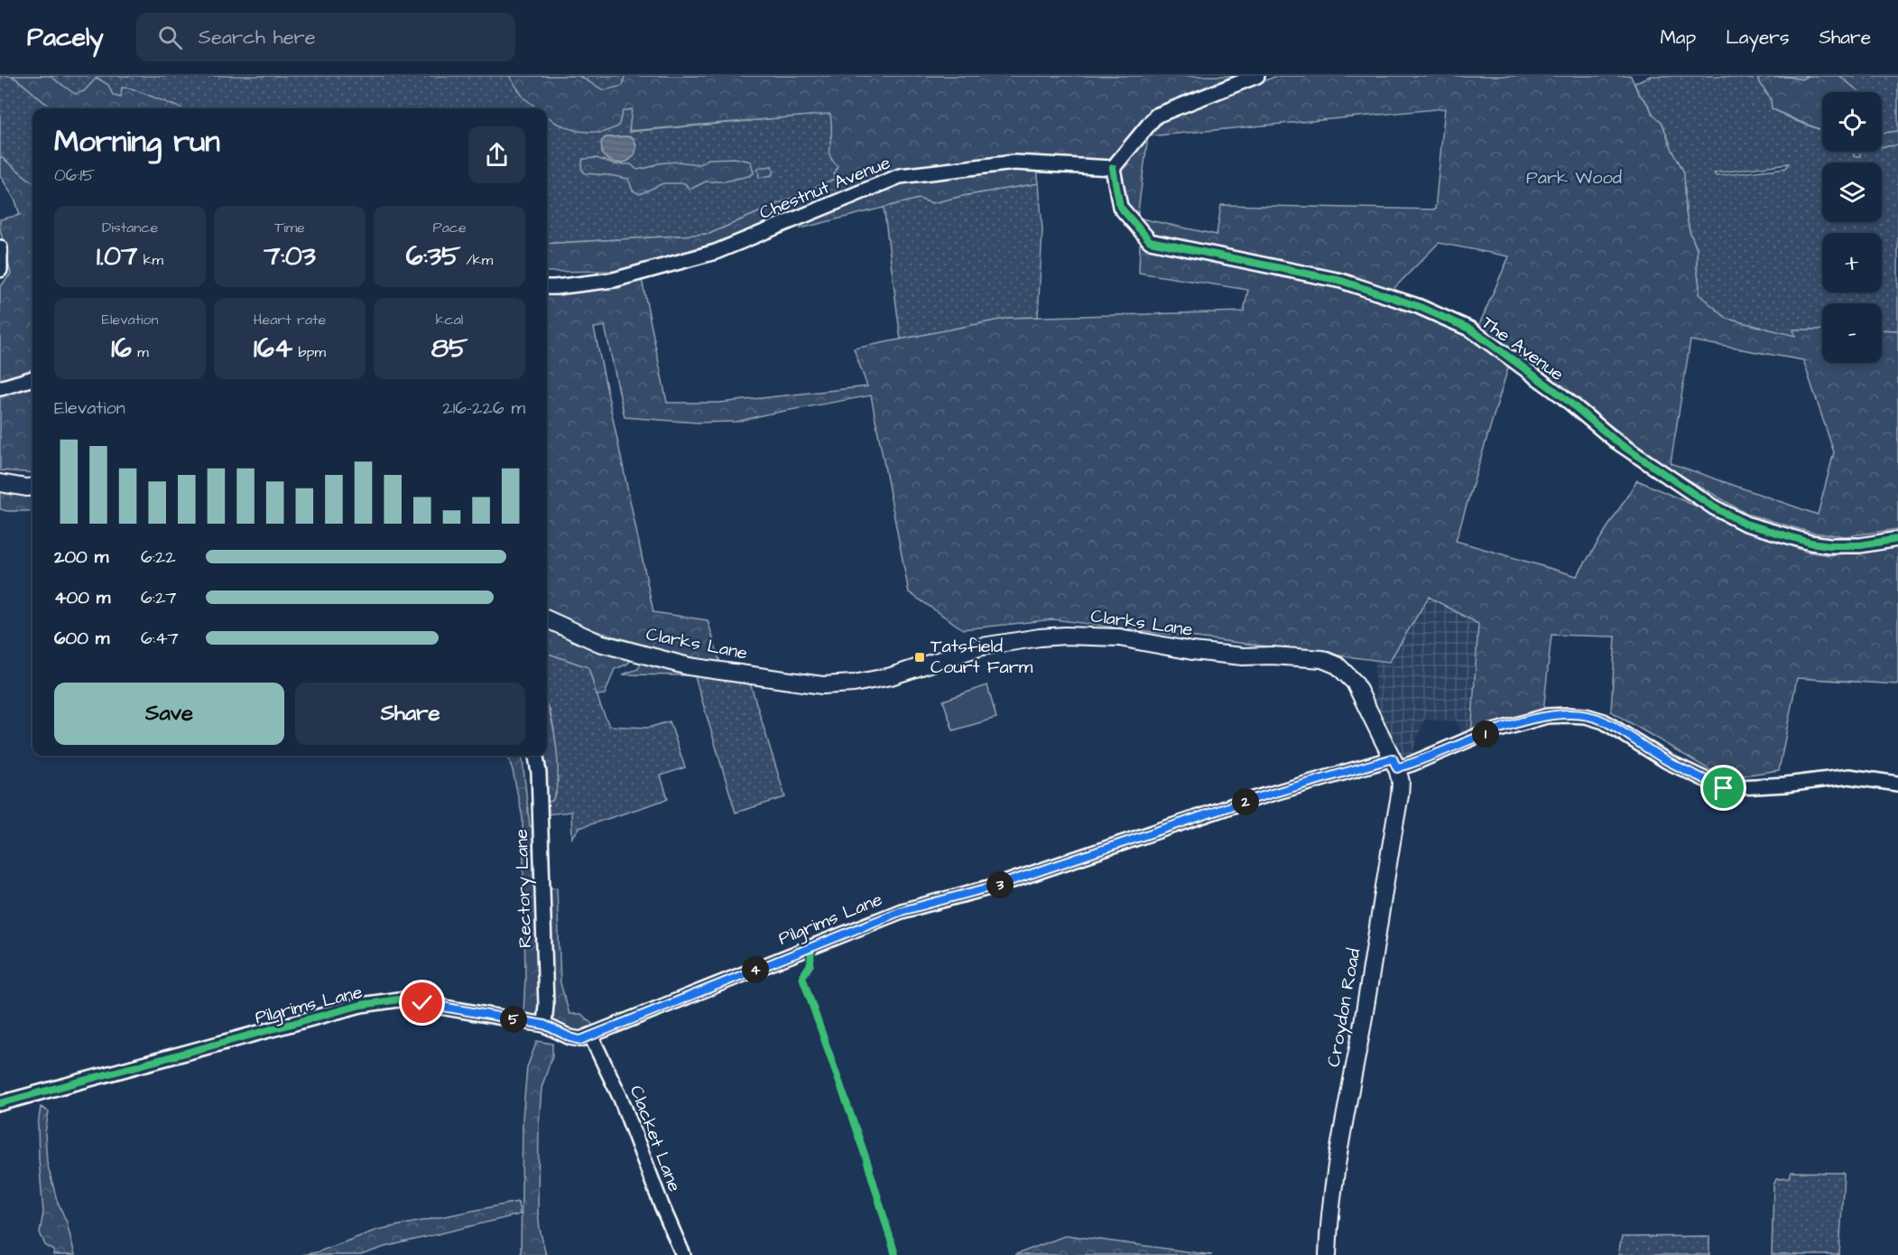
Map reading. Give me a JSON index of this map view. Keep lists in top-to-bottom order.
{
  "streets": {
    "main road": ["Clarks Lane", "Croydon Road"],
    "street": [
      "Chestnut Avenue",
      "The Avenue",
      "Rectory Lane",
      "Pilgrims Lane",
      "Clacket Lane"
    ]
  },
  "crossings": [
    ["Chestnut Avenue", "The Avenue"],
    ["Clarks Lane", "Pilgrims Lane"],
    ["Clarks Lane", "Croydon Road"],
    ["Rectory Lane", "Pilgrims Lane"],
    ["Pilgrims Lane", "Croydon Road"],
    ["Pilgrims Lane", "Clacket Lane"]
  ],
  "parks": ["Park Wood"],
  "places": {
    "transit": ["Tatsfield Court Farm"]
  },
  "page": {
    "header": "Pacely",
    "search": "Search here",
    "nav": ["Map", "Layers", "Share"],
    "map_buttons": ["+", "−"],
    "heading": ["Morning run", "06:15"],
    "stats": [
      ["Distance", "1.07 km"],
      ["Time", "7:03"],
      ["Pace", "6:35 /km"],
      ["Elevation", "16 m"],
      ["Heart rate", "164 bpm"],
      ["kcal", "85"]
    ],
    "chart": ["Elevation", "216–226 m"],
    "list": [
      {
        "name": "200 m",
        "note": "6:22"
      },
      {
        "name": "400 m",
        "note": "6:27"
      },
      {
        "name": "600 m",
        "note": "6:47"
      }
    ],
    "buttons": ["Save", "Share"],
    "pins": [
      "1",
      "2",
      "3",
      "4",
      "5"
    ]
  }
}
